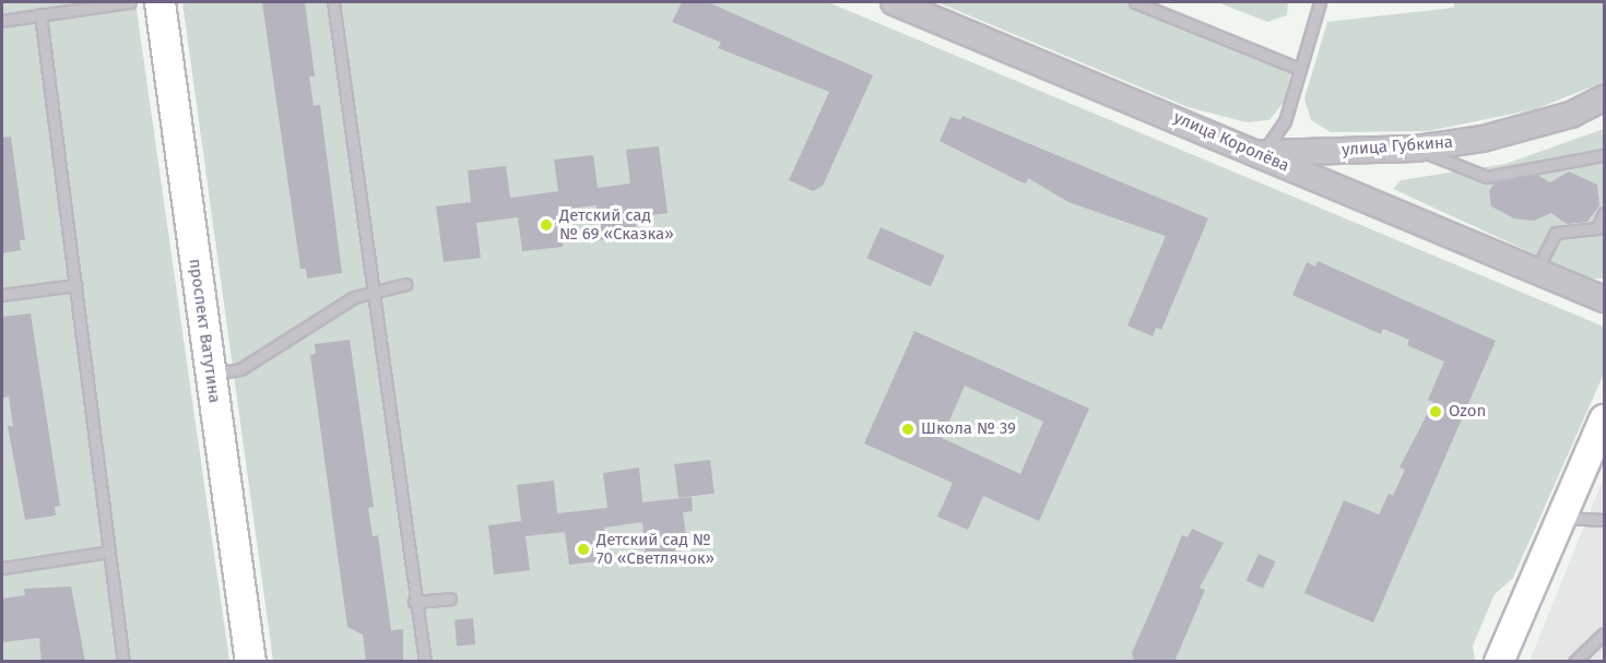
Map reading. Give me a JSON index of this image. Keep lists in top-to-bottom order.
{
  "streets": {
    "main road": ["проспект Ватутина"],
    "street": ["улица Королёва", "улица Губкина"]
  },
  "crossings": [
    ["улица Королёва", "улица Губкина"]
  ],
  "places": [
    "Детский сад № 69 «Сказка»",
    "Ozon",
    "Школа № 39",
    "Детский сад № 70 «Светлячок»"
  ]
}
